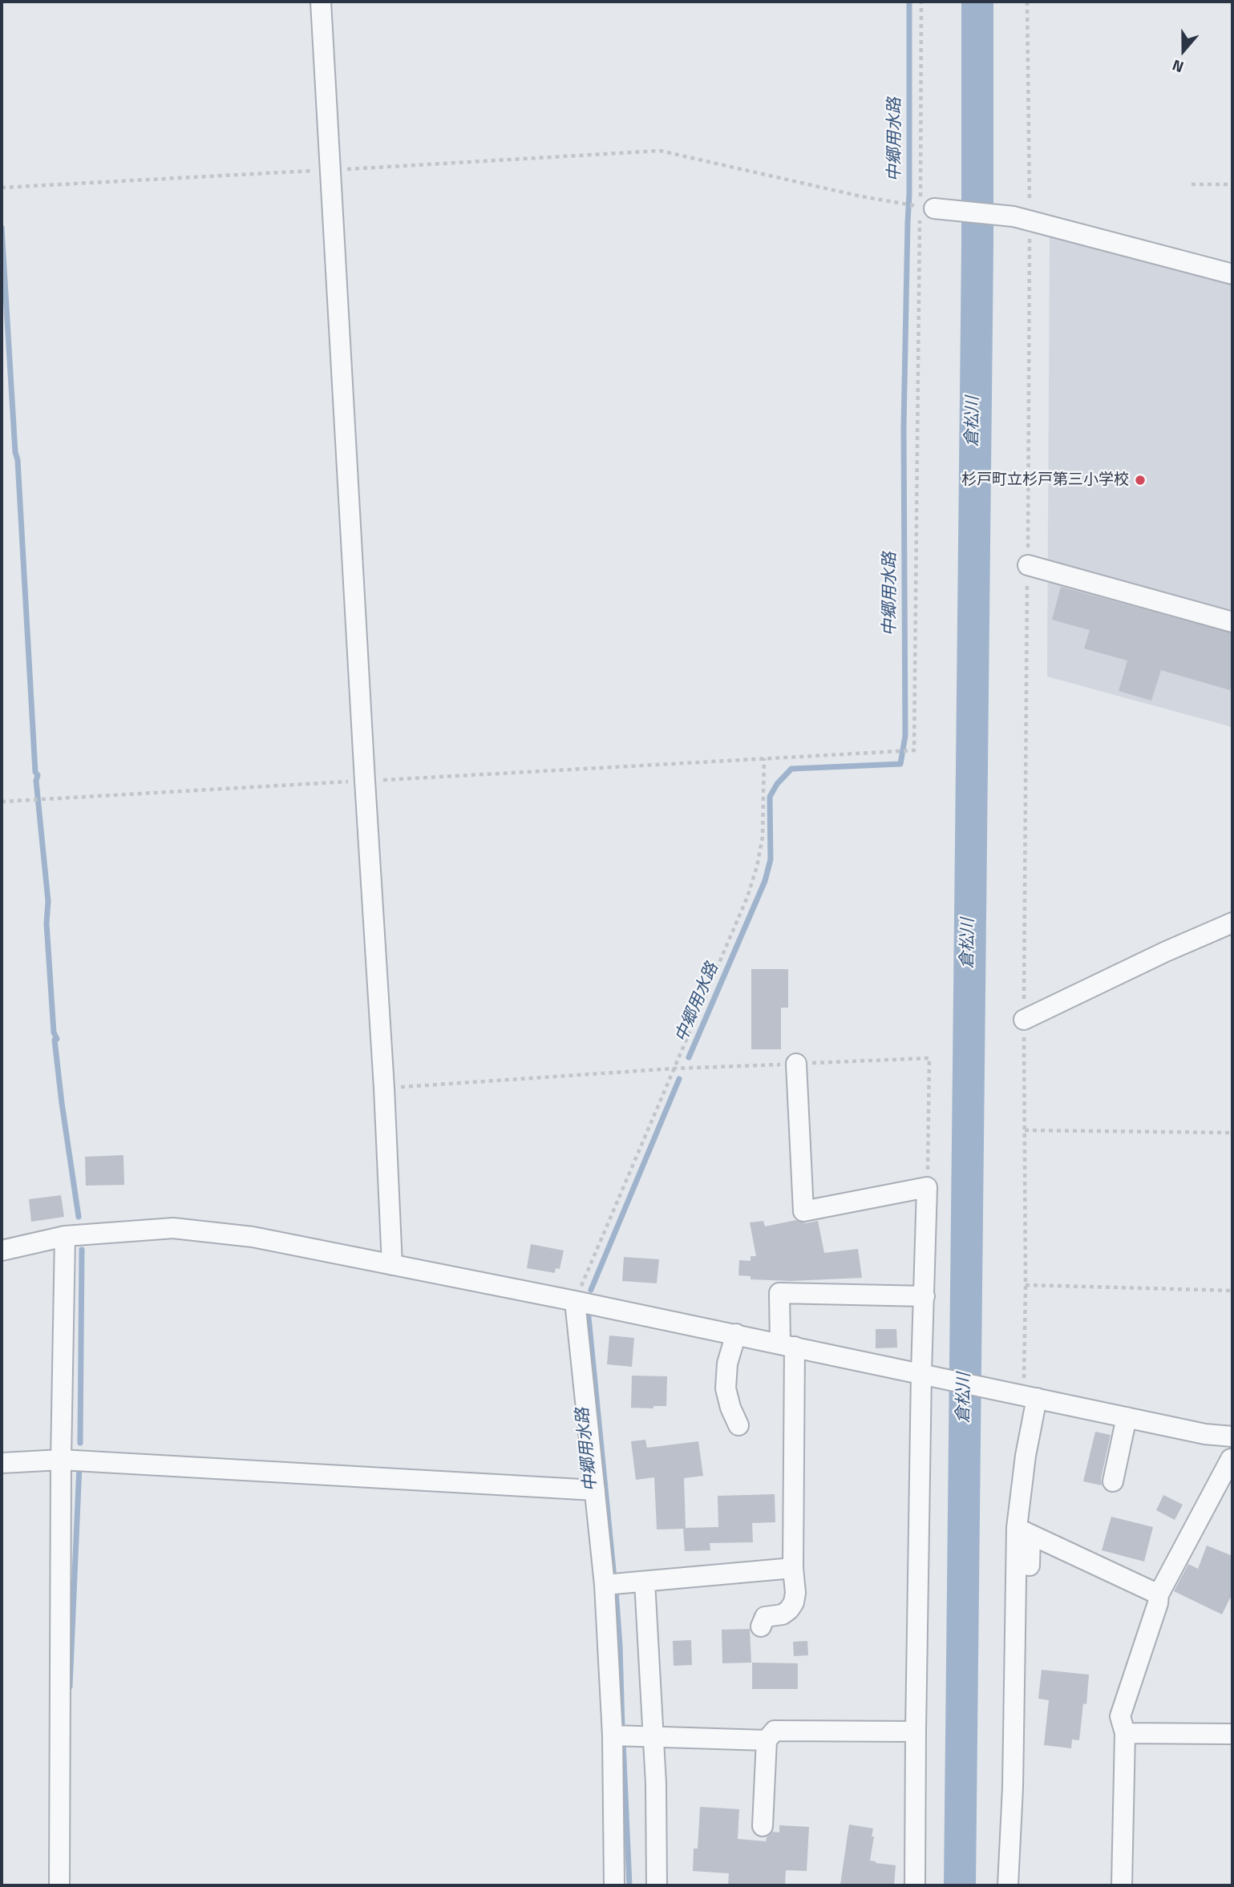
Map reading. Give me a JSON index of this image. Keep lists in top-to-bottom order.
{
  "water": ["中郷用水路", "倉松川"],
  "places": ["杉戸町立杉戸第三小学校"],
  "north": "bottom"
}
